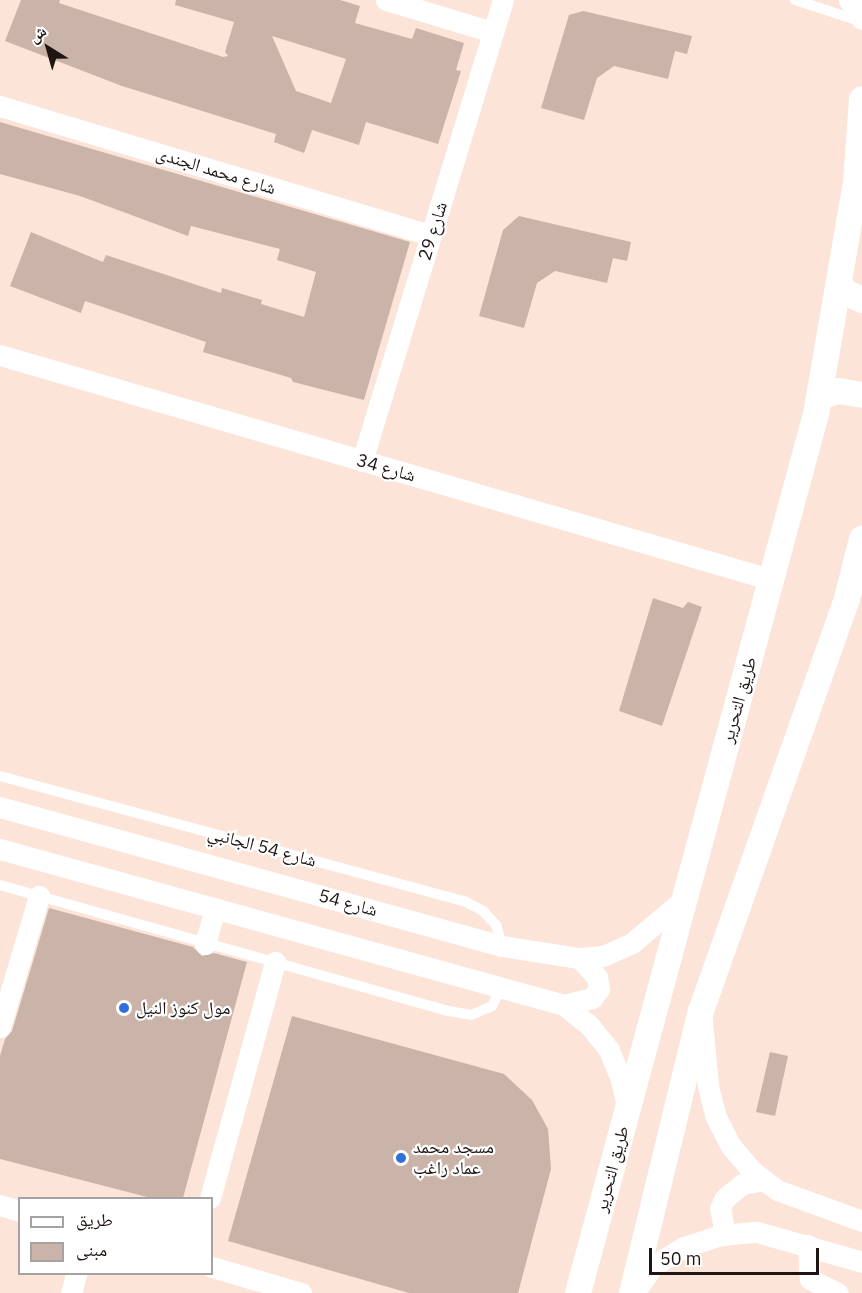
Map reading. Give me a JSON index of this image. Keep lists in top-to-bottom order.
{
  "streets": {
    "street": [
      "شارع محمد الجندى",
      "شارع 29",
      "شارع 34",
      "طريق التحرير",
      "شارع 54"
    ],
    "lane": ["شارع 54 الجانبي"]
  },
  "crossings": [
    ["شارع محمد الجندى", "شارع 29"],
    ["شارع 29", "شارع 34"],
    ["شارع 34", "طريق التحرير"],
    ["طريق التحرير", "شارع 54"],
    ["شارع 54 الجانبي", "شارع 54"]
  ],
  "places": ["مول كنوز النيل", "مسجد محمد عماد راغب"],
  "legend": ["طريق", "مبنى"],
  "scale_bar": "50 m",
  "north": "top left"
}
